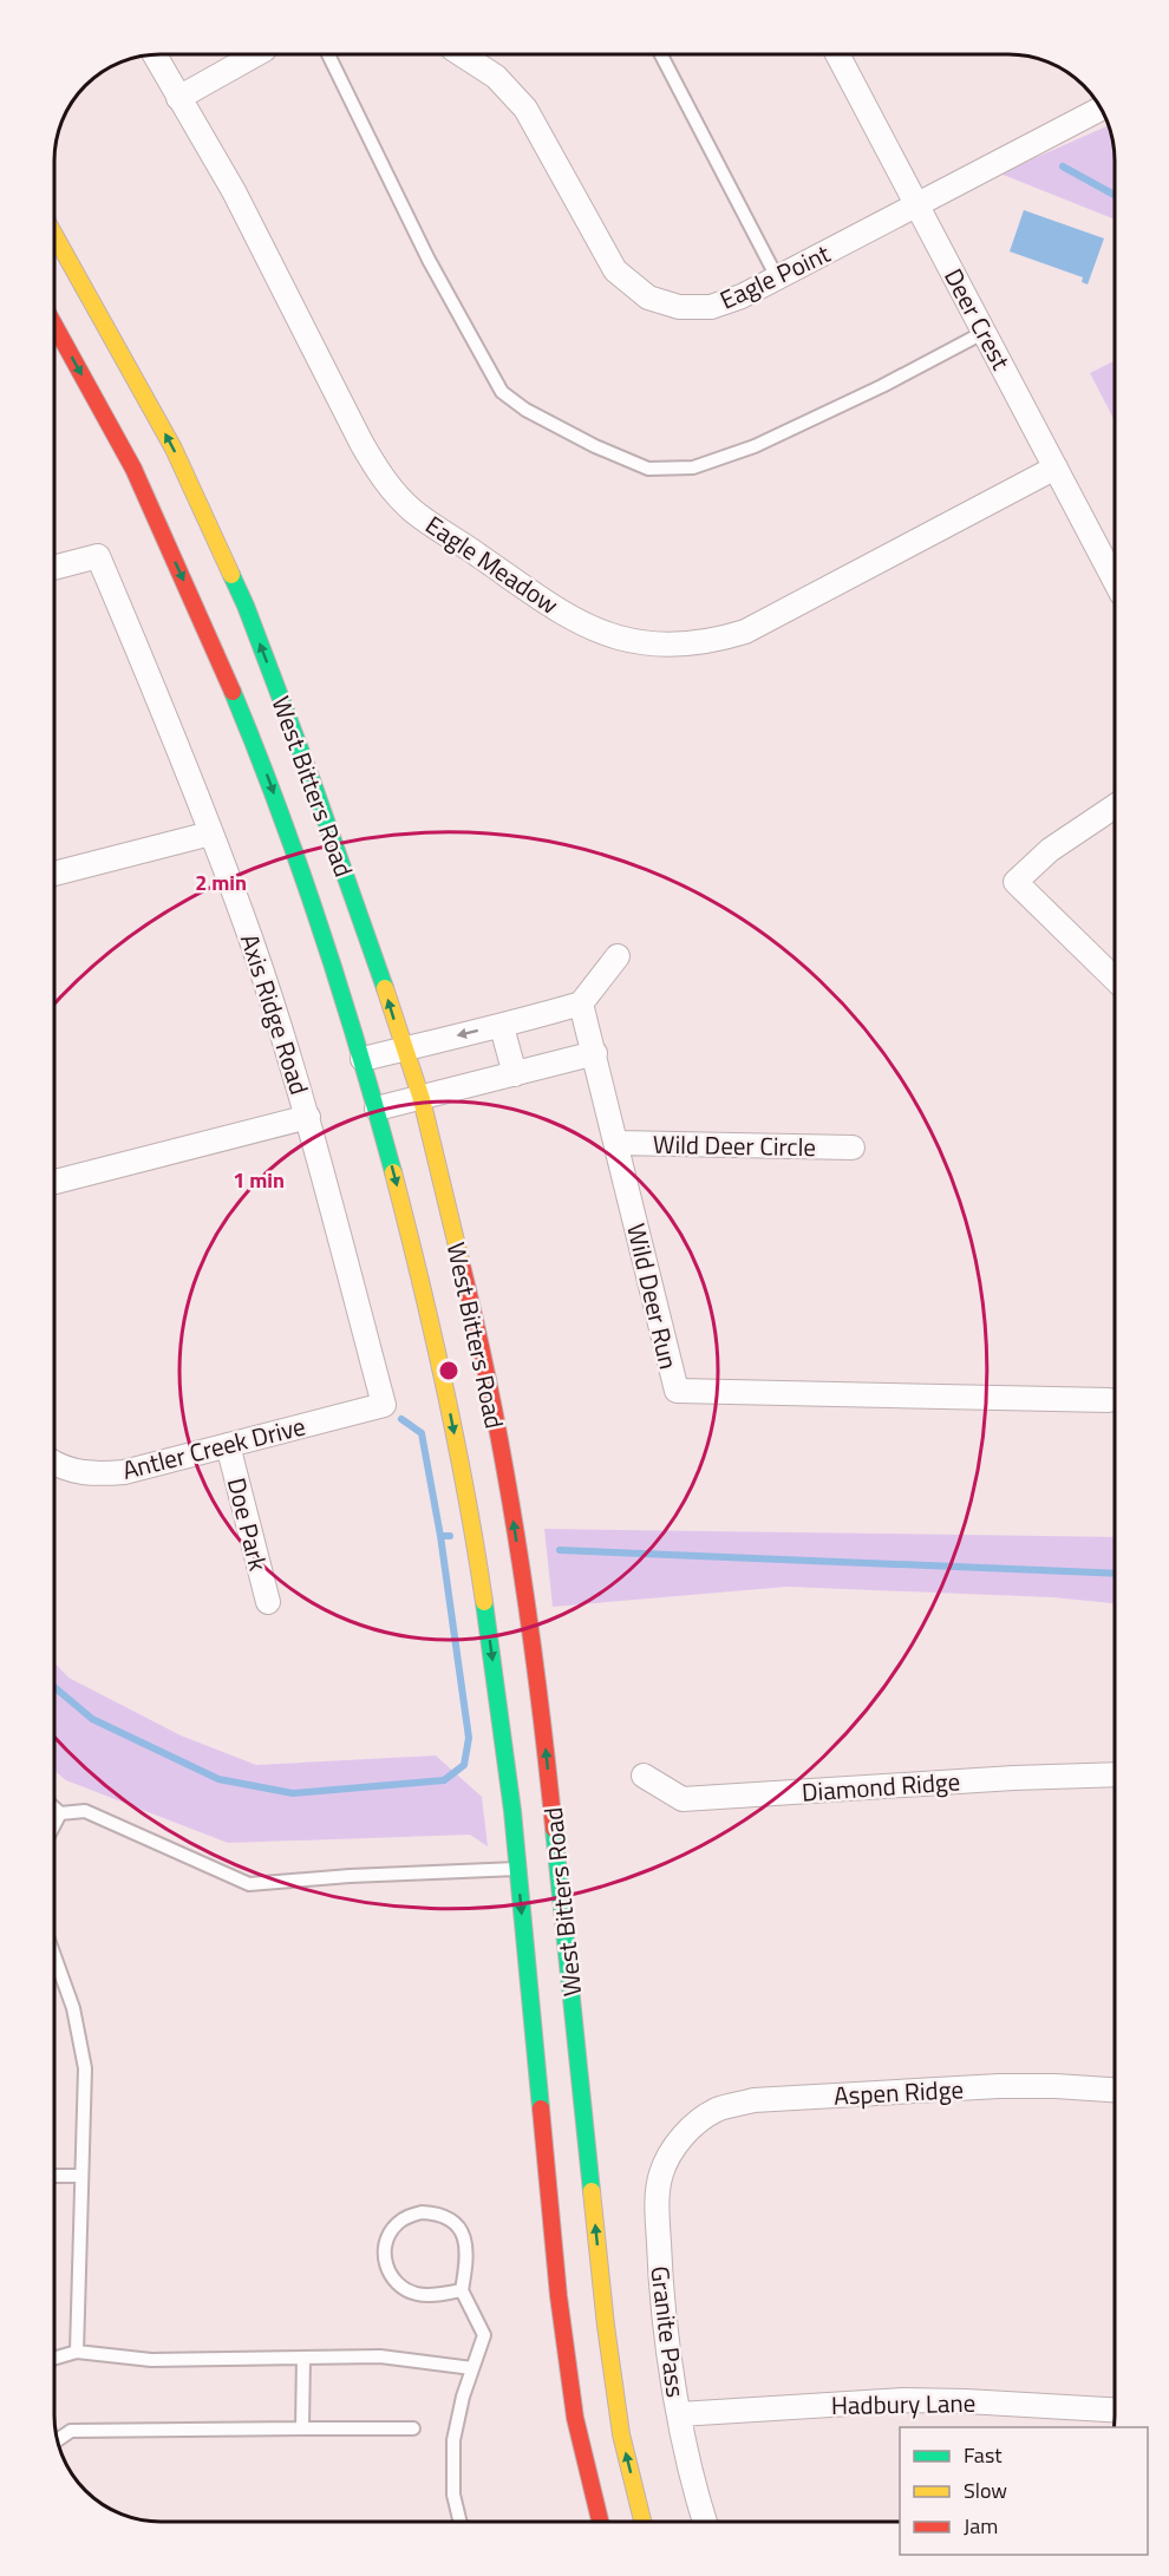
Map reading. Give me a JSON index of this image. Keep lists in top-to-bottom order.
{
  "streets": {
    "main road": ["West Bitters Road"],
    "street": [
      "Eagle Point",
      "Deer Crest",
      "Eagle Meadow",
      "Axis Ridge Road",
      "Wild Deer Circle",
      "Wild Deer Run",
      "Antler Creek Drive",
      "Doe Park",
      "Diamond Ridge",
      "Aspen Ridge",
      "Granite Pass",
      "Hadbury Lane"
    ]
  },
  "crossings": [
    ["Eagle Point", "Deer Crest"],
    ["Deer Crest", "Eagle Meadow"],
    ["Axis Ridge Road", "Antler Creek Drive"],
    ["Wild Deer Circle", "Wild Deer Run"],
    ["Antler Creek Drive", "Doe Park"],
    ["Aspen Ridge", "Granite Pass"],
    ["Granite Pass", "Hadbury Lane"]
  ],
  "legend": ["Fast", "Slow", "Jam"],
  "rings": ["2 min", "1 min"]
}
